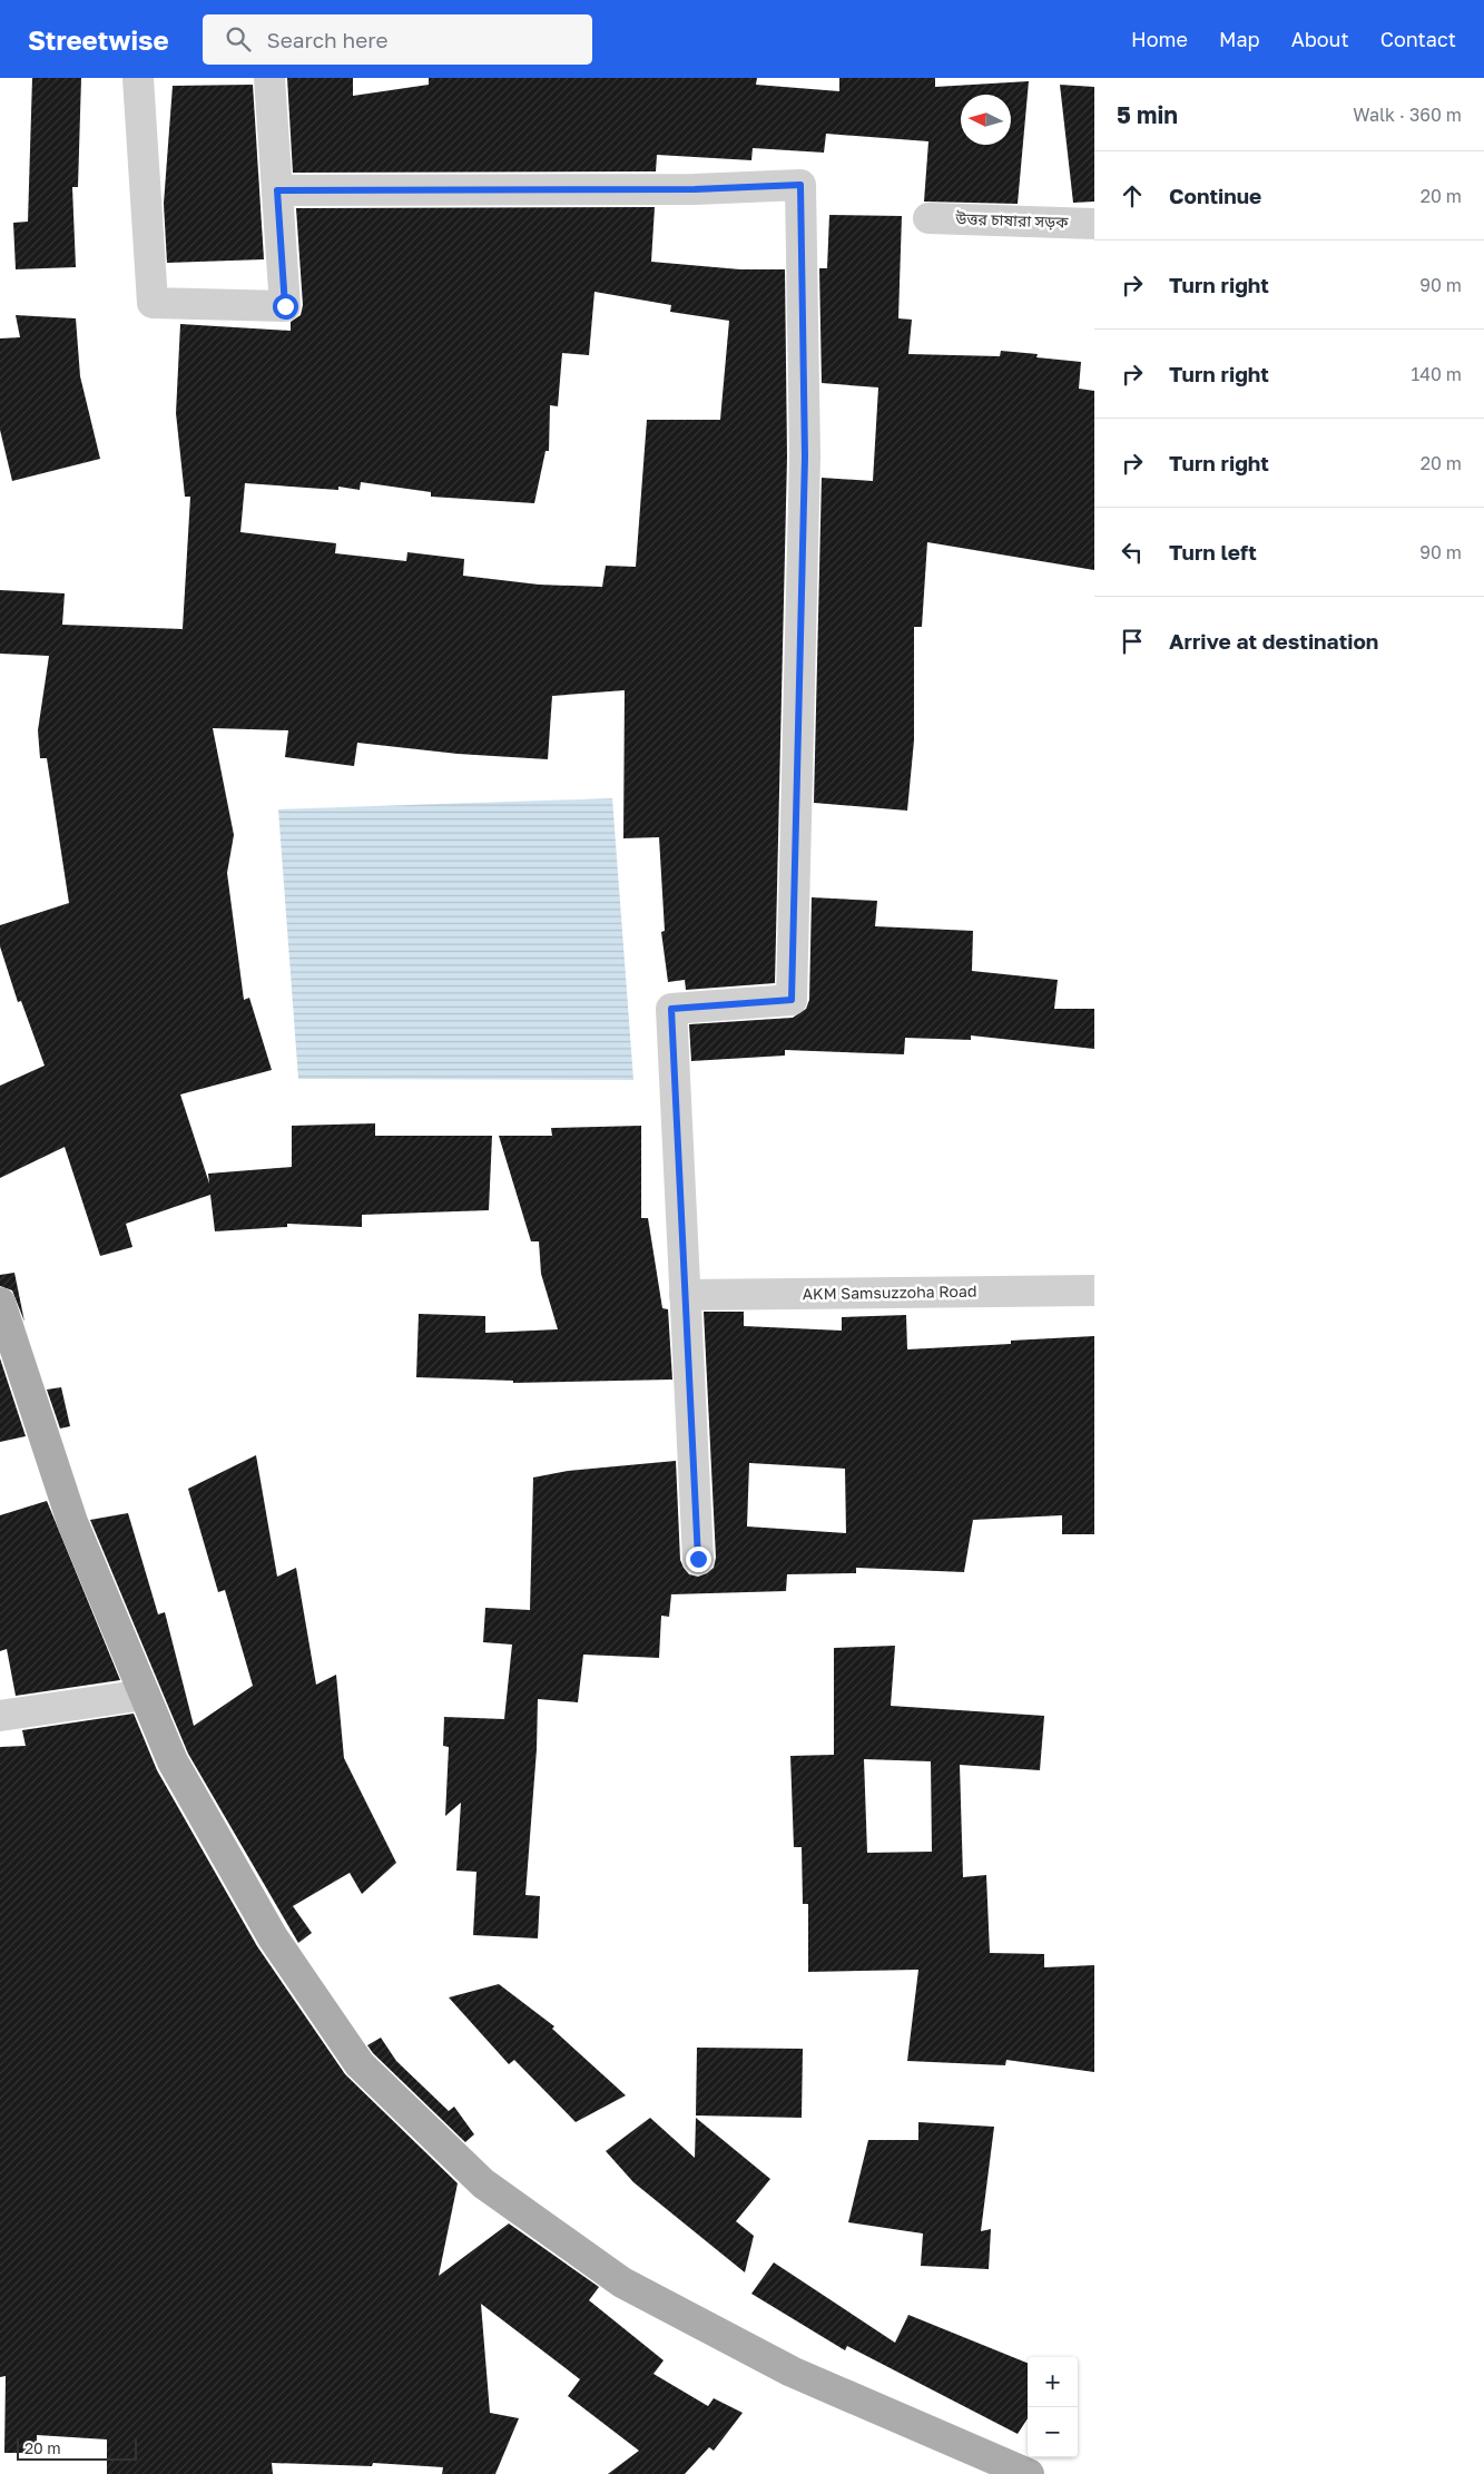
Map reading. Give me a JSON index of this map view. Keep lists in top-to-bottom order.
{
  "streets": {
    "street": ["উত্তর চাষারা সড়ক", "AKM Samsuzzoha Road"]
  },
  "scale_bar": "20 m",
  "north": "left",
  "page": {
    "header": "Streetwise",
    "search": "Search here",
    "nav": [
      "Home",
      "Map",
      "About",
      "Contact"
    ],
    "heading": ["5 min", "Walk · 360 m"],
    "list": [
      ["Continue", "20 m"],
      ["Turn right", "90 m"],
      ["Turn right", "140 m"],
      ["Turn right", "20 m"],
      ["Turn left", "90 m"],
      "Arrive at destination"
    ],
    "map_buttons": ["+", "−"],
    "scale": "20 m"
  }
}
